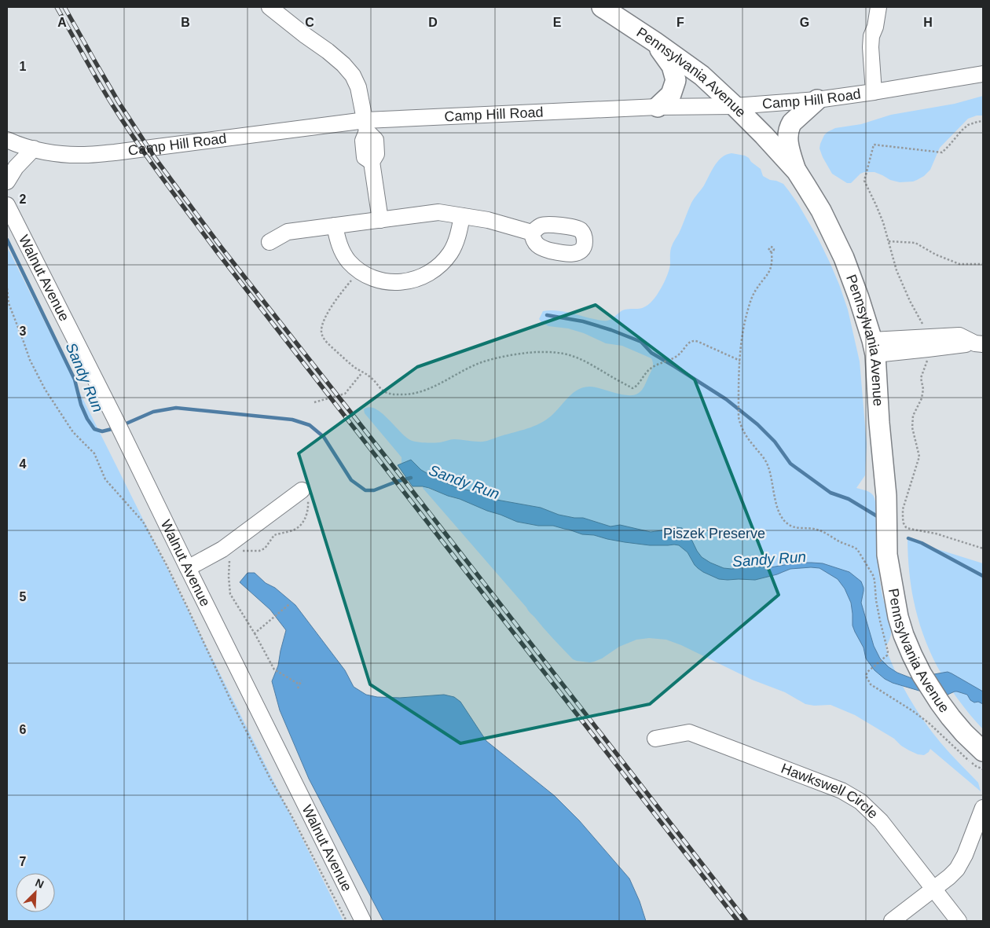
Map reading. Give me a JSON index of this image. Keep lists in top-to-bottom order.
{
  "streets": {
    "main road": ["Pennsylvania Avenue"],
    "street": ["Camp Hill Road", "Walnut Avenue", "Hawkswell Circle"]
  },
  "crossings": [
    ["Pennsylvania Avenue", "Camp Hill Road"]
  ],
  "water": ["Sandy Run"],
  "parks": ["Piszek Preserve"],
  "north": "top right",
  "grid": {
    "columns": [
      "A",
      "B",
      "C",
      "D",
      "E",
      "F",
      "G",
      "H"
    ],
    "rows": [
      "1",
      "2",
      "3",
      "4",
      "5",
      "6",
      "7"
    ]
  }
}
